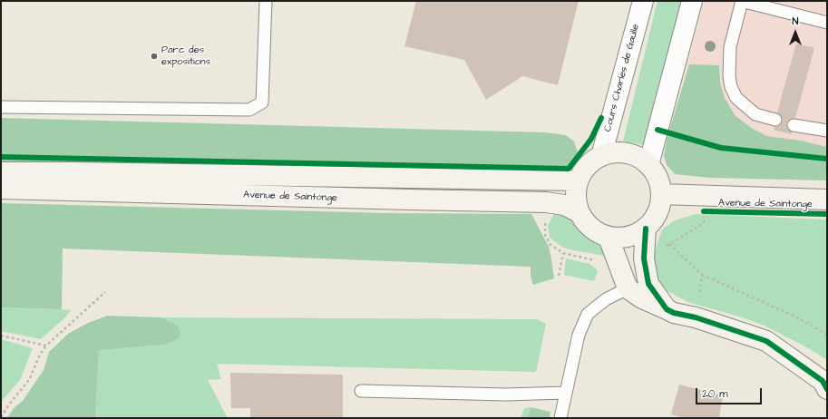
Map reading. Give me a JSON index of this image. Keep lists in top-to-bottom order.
{
  "streets": {
    "main road": ["Avenue de Saintonge"],
    "street": ["Cours Charles de Gaulle"]
  },
  "crossings": [
    ["Cours Charles de Gaulle", "Avenue de Saintonge"]
  ],
  "places": ["Parc des expositions"],
  "scale_bar": "20 m",
  "north": "top"
}
